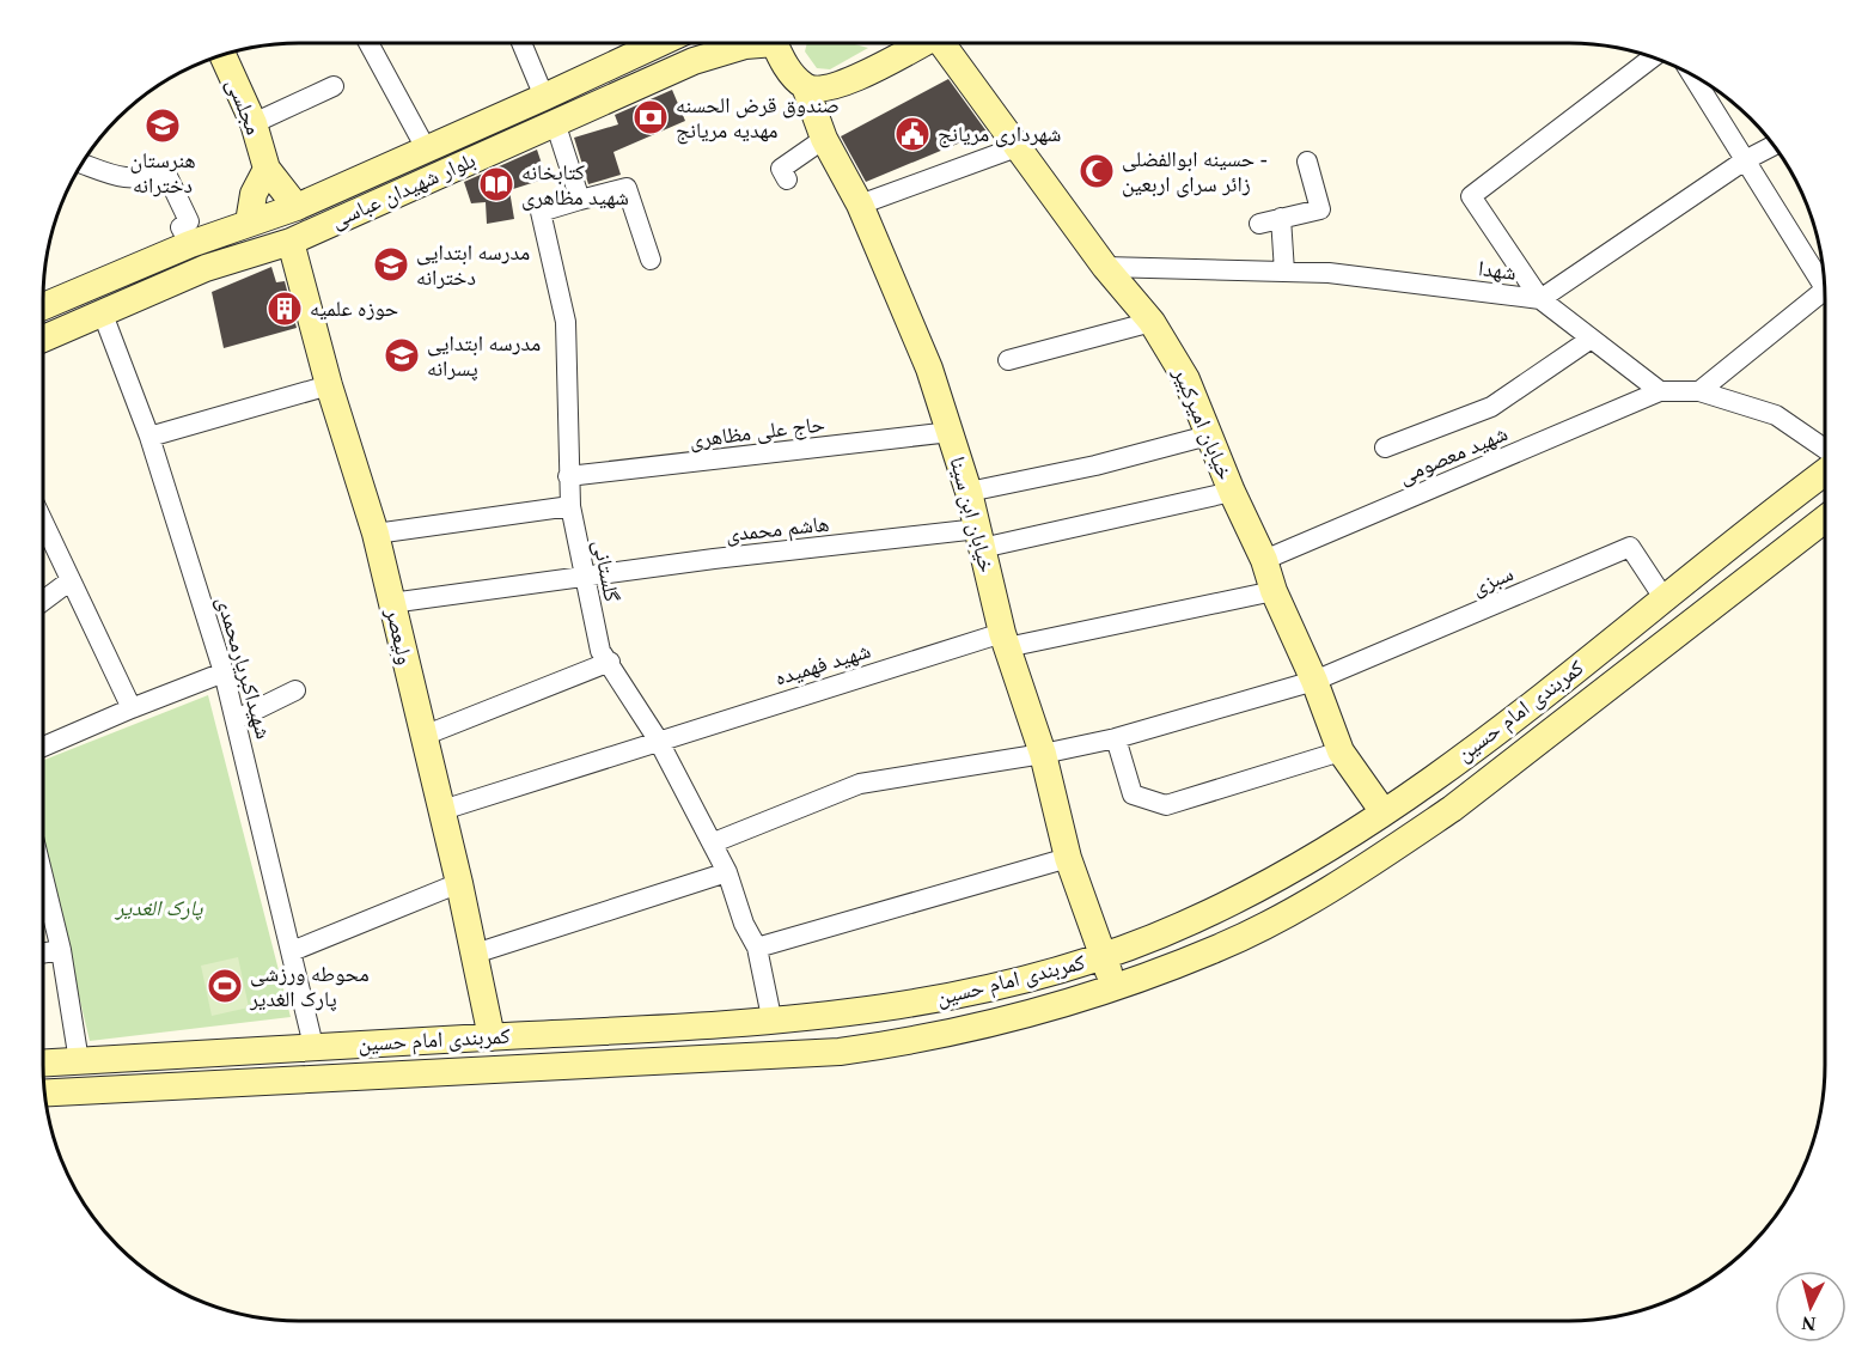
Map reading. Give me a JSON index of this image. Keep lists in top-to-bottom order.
{
  "streets": {
    "main road": [
      "مجلسی",
      "بلوار شهیدان عباسی",
      "خیابان امیرکبیر",
      "خیابان ابن سینا",
      "ولیعصر",
      "کمربندی امام حسین"
    ],
    "street": [
      "شهدا",
      "حاج علی مظاهری",
      "شهید معصومی",
      "هاشم محمدی",
      "گلستانی",
      "سبزی",
      "شهید فهمیده",
      "شهیداکبریارمحمدی"
    ]
  },
  "crossings": [
    ["بلوار شهیدان عباسی", "ولیعصر"],
    ["بلوار شهیدان عباسی", "شهیداکبریارمحمدی"],
    ["شهدا", "خیابان امیرکبیر"],
    ["شهدا", "شهید معصومی"],
    ["خیابان امیرکبیر", "شهید معصومی"],
    ["خیابان امیرکبیر", "هاشم محمدی"],
    ["خیابان امیرکبیر", "سبزی"],
    ["خیابان امیرکبیر", "شهید فهمیده"],
    ["خیابان امیرکبیر", "کمربندی امام حسین"],
    ["حاج علی مظاهری", "خیابان ابن سینا"],
    ["حاج علی مظاهری", "گلستانی"],
    ["خیابان ابن سینا", "هاشم محمدی"],
    ["خیابان ابن سینا", "شهید فهمیده"],
    ["خیابان ابن سینا", "کمربندی امام حسین"],
    ["هاشم محمدی", "گلستانی"],
    ["هاشم محمدی", "ولیعصر"],
    ["گلستانی", "شهید فهمیده"],
    ["گلستانی", "کمربندی امام حسین"],
    ["سبزی", "کمربندی امام حسین"],
    ["ولیعصر", "شهید فهمیده"],
    ["ولیعصر", "کمربندی امام حسین"],
    ["شهیداکبریارمحمدی", "کمربندی امام حسین"]
  ],
  "parks": ["پارک الغدیر"],
  "places": {
    "bank": ["صندوق قرض الحسنه مهدیه مریانج"],
    "school or university": ["هنرستان دخترانه", "مدرسه ابتدایی دخترانه", "مدرسه ابتدایی پسرانه"],
    "public building": ["شهرداری مریانج"],
    "mosque": ["حسینه ابوالفضلی - زائر سرای اربعین"],
    "library": ["کتابخانه شهید مظاهری"],
    "building": ["حوزه علمیه"],
    "sports": ["محوطه ورزشی پارک الغدیر"]
  },
  "north": "bottom"
}
